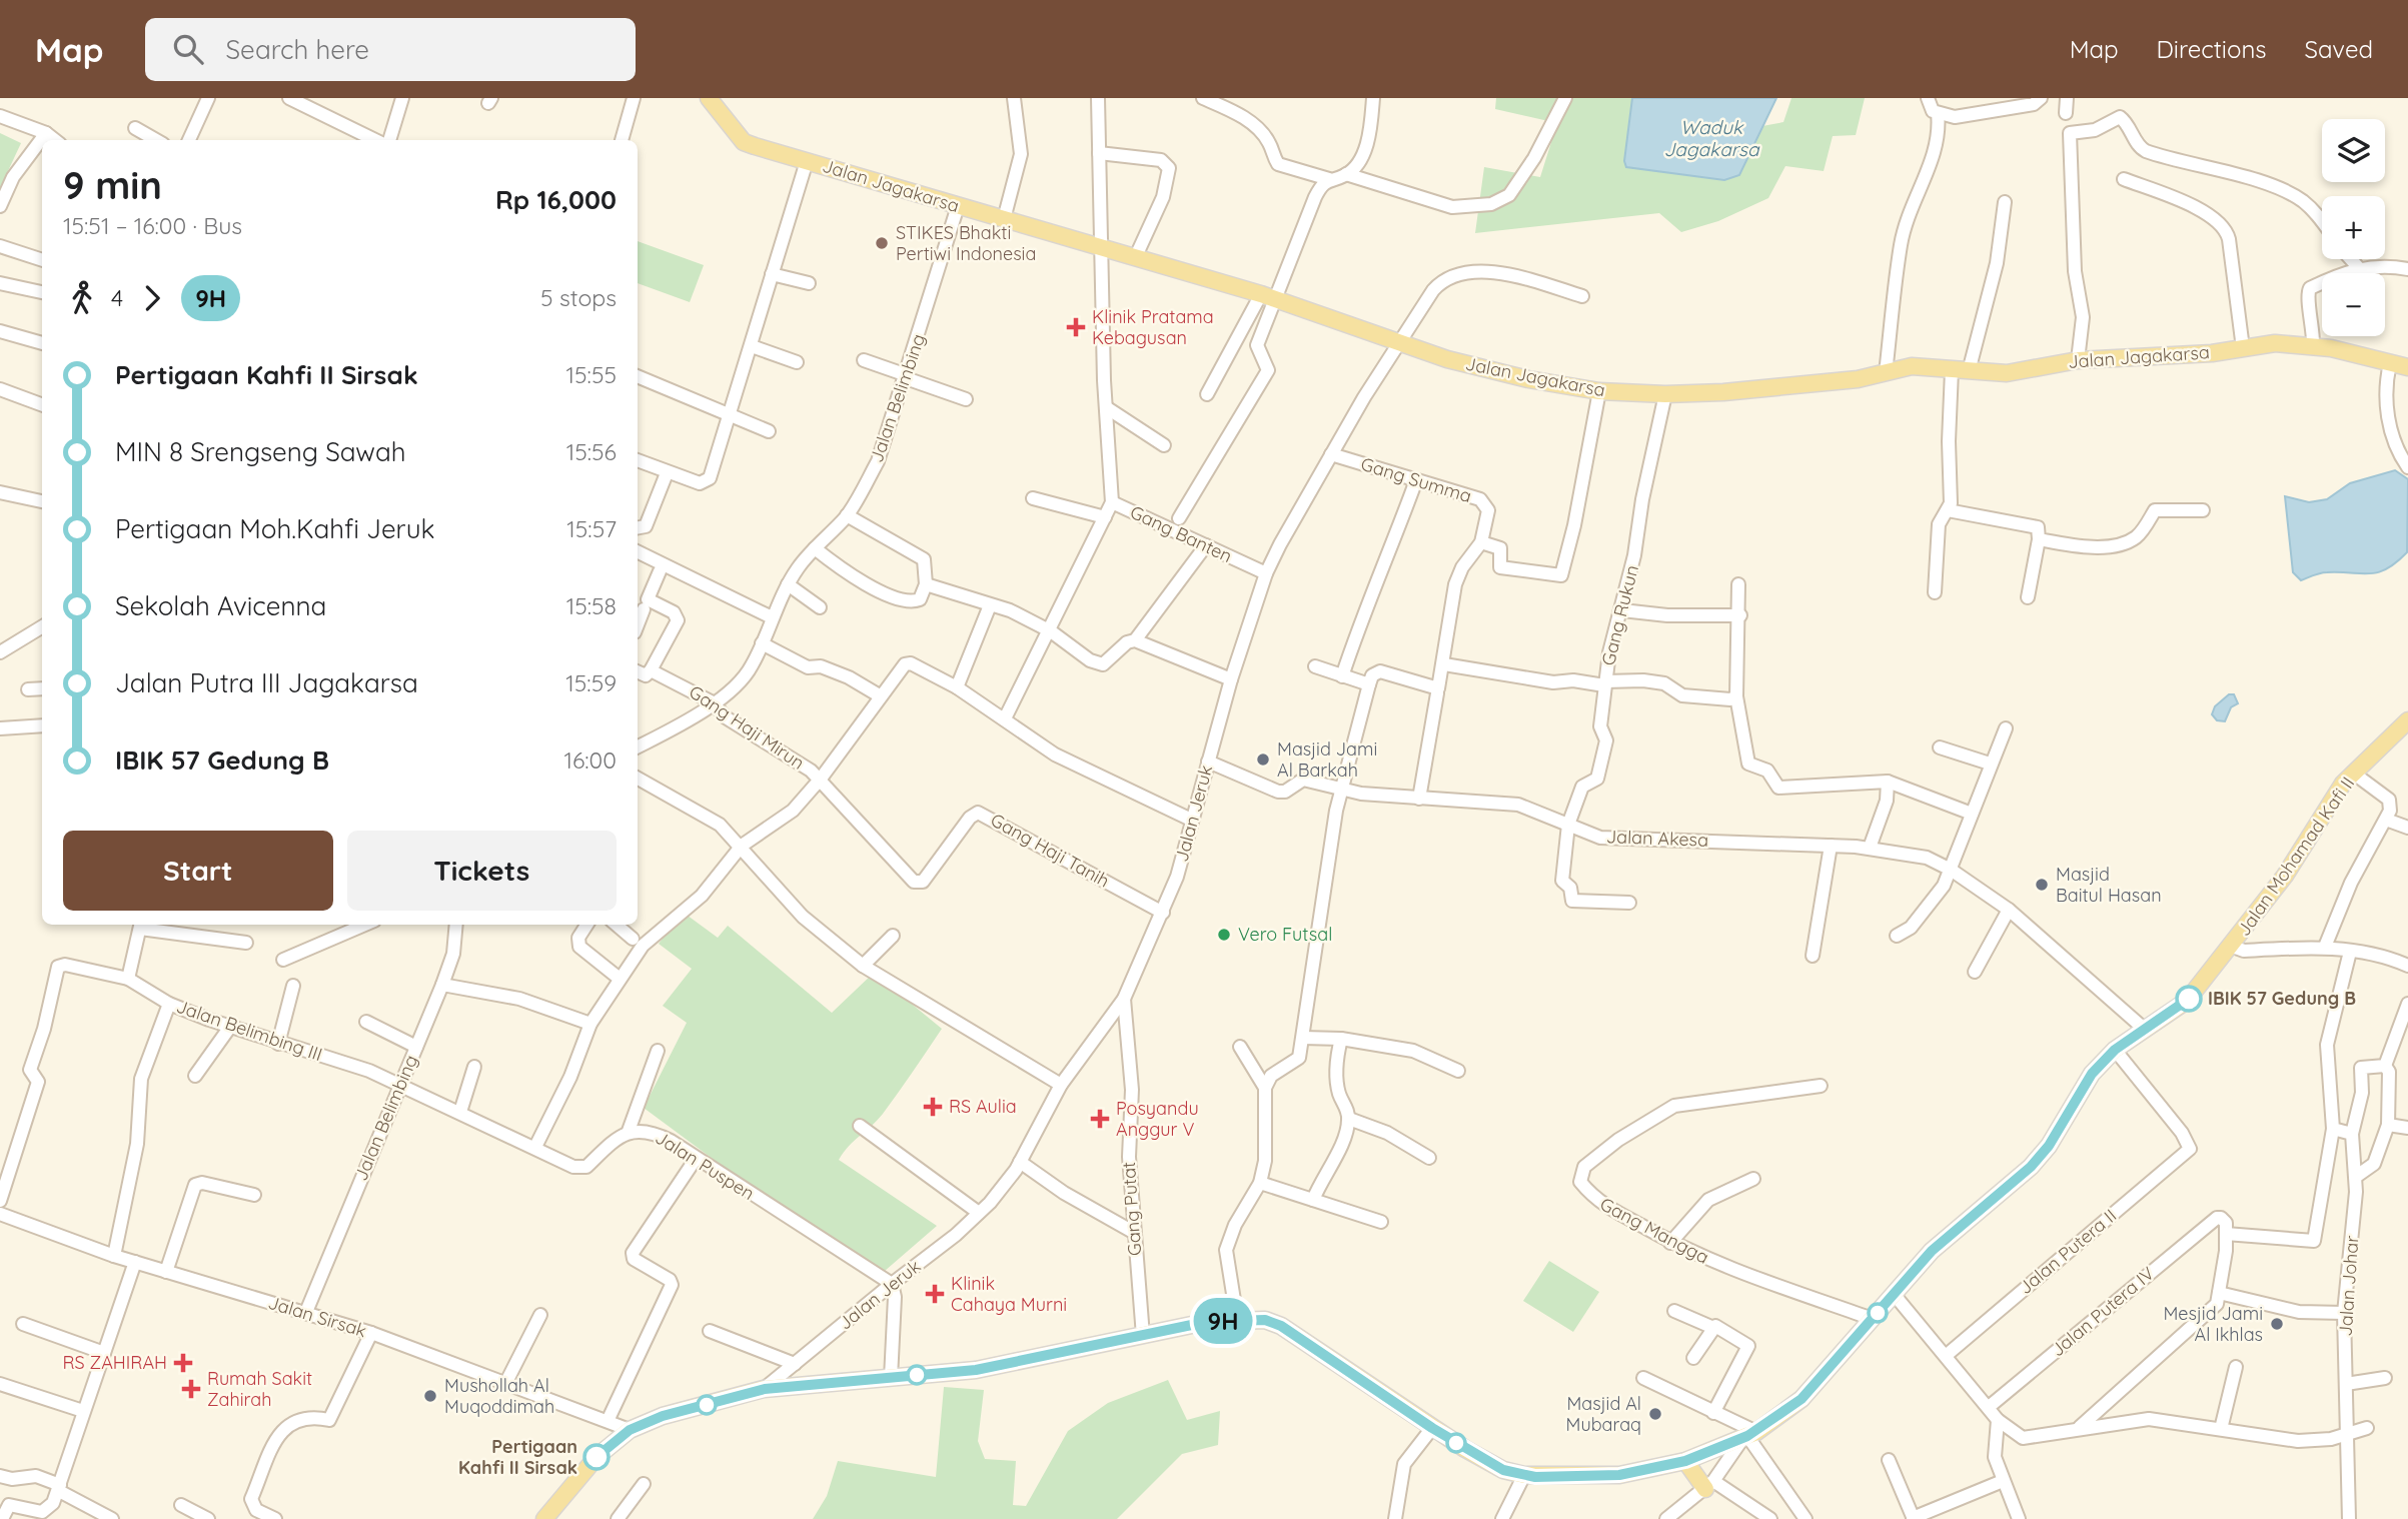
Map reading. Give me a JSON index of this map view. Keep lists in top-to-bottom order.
{
  "streets": {
    "main road": ["Jalan Jagakarsa", "Jalan Mohamad Kafi II"],
    "street": [
      "Jalan Belimbing",
      "Gang Summa",
      "Gang Banten",
      "Gang Rukun",
      "Gang Haji Mirun",
      "Jalan Jeruk",
      "Jalan Akesa",
      "Gang Haji Tanih",
      "Jalan Belimbing III",
      "Jalan Puspen",
      "Gang Putat",
      "Gang Mangga",
      "Jalan Putera II",
      "Jalan Johar",
      "Jalan Putera IV",
      "Jalan Sirsak"
    ]
  },
  "crossings": [
    ["Jalan Jagakarsa", "Jalan Belimbing"],
    ["Jalan Jagakarsa", "Gang Rukun"],
    ["Jalan Jagakarsa", "Jalan Jeruk"],
    ["Jalan Belimbing", "Gang Haji Mirun"],
    ["Jalan Belimbing", "Jalan Belimbing III"],
    ["Jalan Belimbing", "Jalan Sirsak"],
    ["Gang Summa", "Jalan Jeruk"],
    ["Gang Banten", "Jalan Jeruk"],
    ["Gang Rukun", "Jalan Akesa"],
    ["Gang Haji Mirun", "Gang Haji Tanih"],
    ["Jalan Jeruk", "Jalan Akesa"],
    ["Jalan Jeruk", "Gang Haji Tanih"],
    ["Jalan Jeruk", "Jalan Mohamad Kafi II"],
    ["Jalan Jeruk", "Jalan Puspen"],
    ["Jalan Jeruk", "Gang Putat"],
    ["Jalan Akesa", "Jalan Mohamad Kafi II"],
    ["Jalan Mohamad Kafi II", "Gang Putat"],
    ["Jalan Mohamad Kafi II", "Gang Mangga"],
    ["Jalan Mohamad Kafi II", "Jalan Putera II"],
    ["Jalan Mohamad Kafi II", "Jalan Sirsak"]
  ],
  "water": ["Waduk Jagakarsa"],
  "places": {
    "other": [
      "STIKES Bhakti Pertiwi Indonesia",
      "Masjid Jami Al Barkah",
      "Masjid Baitul Hasan",
      "Vero Futsal",
      "IBIK 57 Gedung B",
      "Mesjid Jami Al Ikhlas",
      "Mushollah Al Muqoddimah",
      "Masjid Al Mubaraq",
      "Pertigaan Kahfi II Sirsak"
    ],
    "health": [
      "Klinik Pratama Kebagusan",
      "RS Aulia",
      "Posyandu Anggur V",
      "Klinik Cahaya Murni",
      "RS ZAHIRAH",
      "Rumah Sakit Zahirah"
    ]
  },
  "lines": ["bus line 9H"],
  "page": {
    "header": "Map",
    "search": "Search here",
    "nav": ["Map", "Directions", "Saved"],
    "on_map": "9H",
    "map_buttons": ["+", "−"],
    "heading": ["9 min", "15:51 – 16:00 · Bus", "Rp 16,000"],
    "legs": ["4", "9H", "5 stops"],
    "list": [
      {
        "name": "Pertigaan Kahfi II Sirsak",
        "value": "15:55"
      },
      {
        "name": "MIN 8 Srengseng Sawah",
        "value": "15:56"
      },
      {
        "name": "Pertigaan Moh.Kahfi Jeruk",
        "value": "15:57"
      },
      {
        "name": "Sekolah Avicenna",
        "value": "15:58"
      },
      {
        "name": "Jalan Putra III Jagakarsa",
        "value": "15:59"
      },
      {
        "name": "IBIK 57 Gedung B",
        "value": "16:00"
      }
    ],
    "buttons": ["Start", "Tickets"]
  }
}
